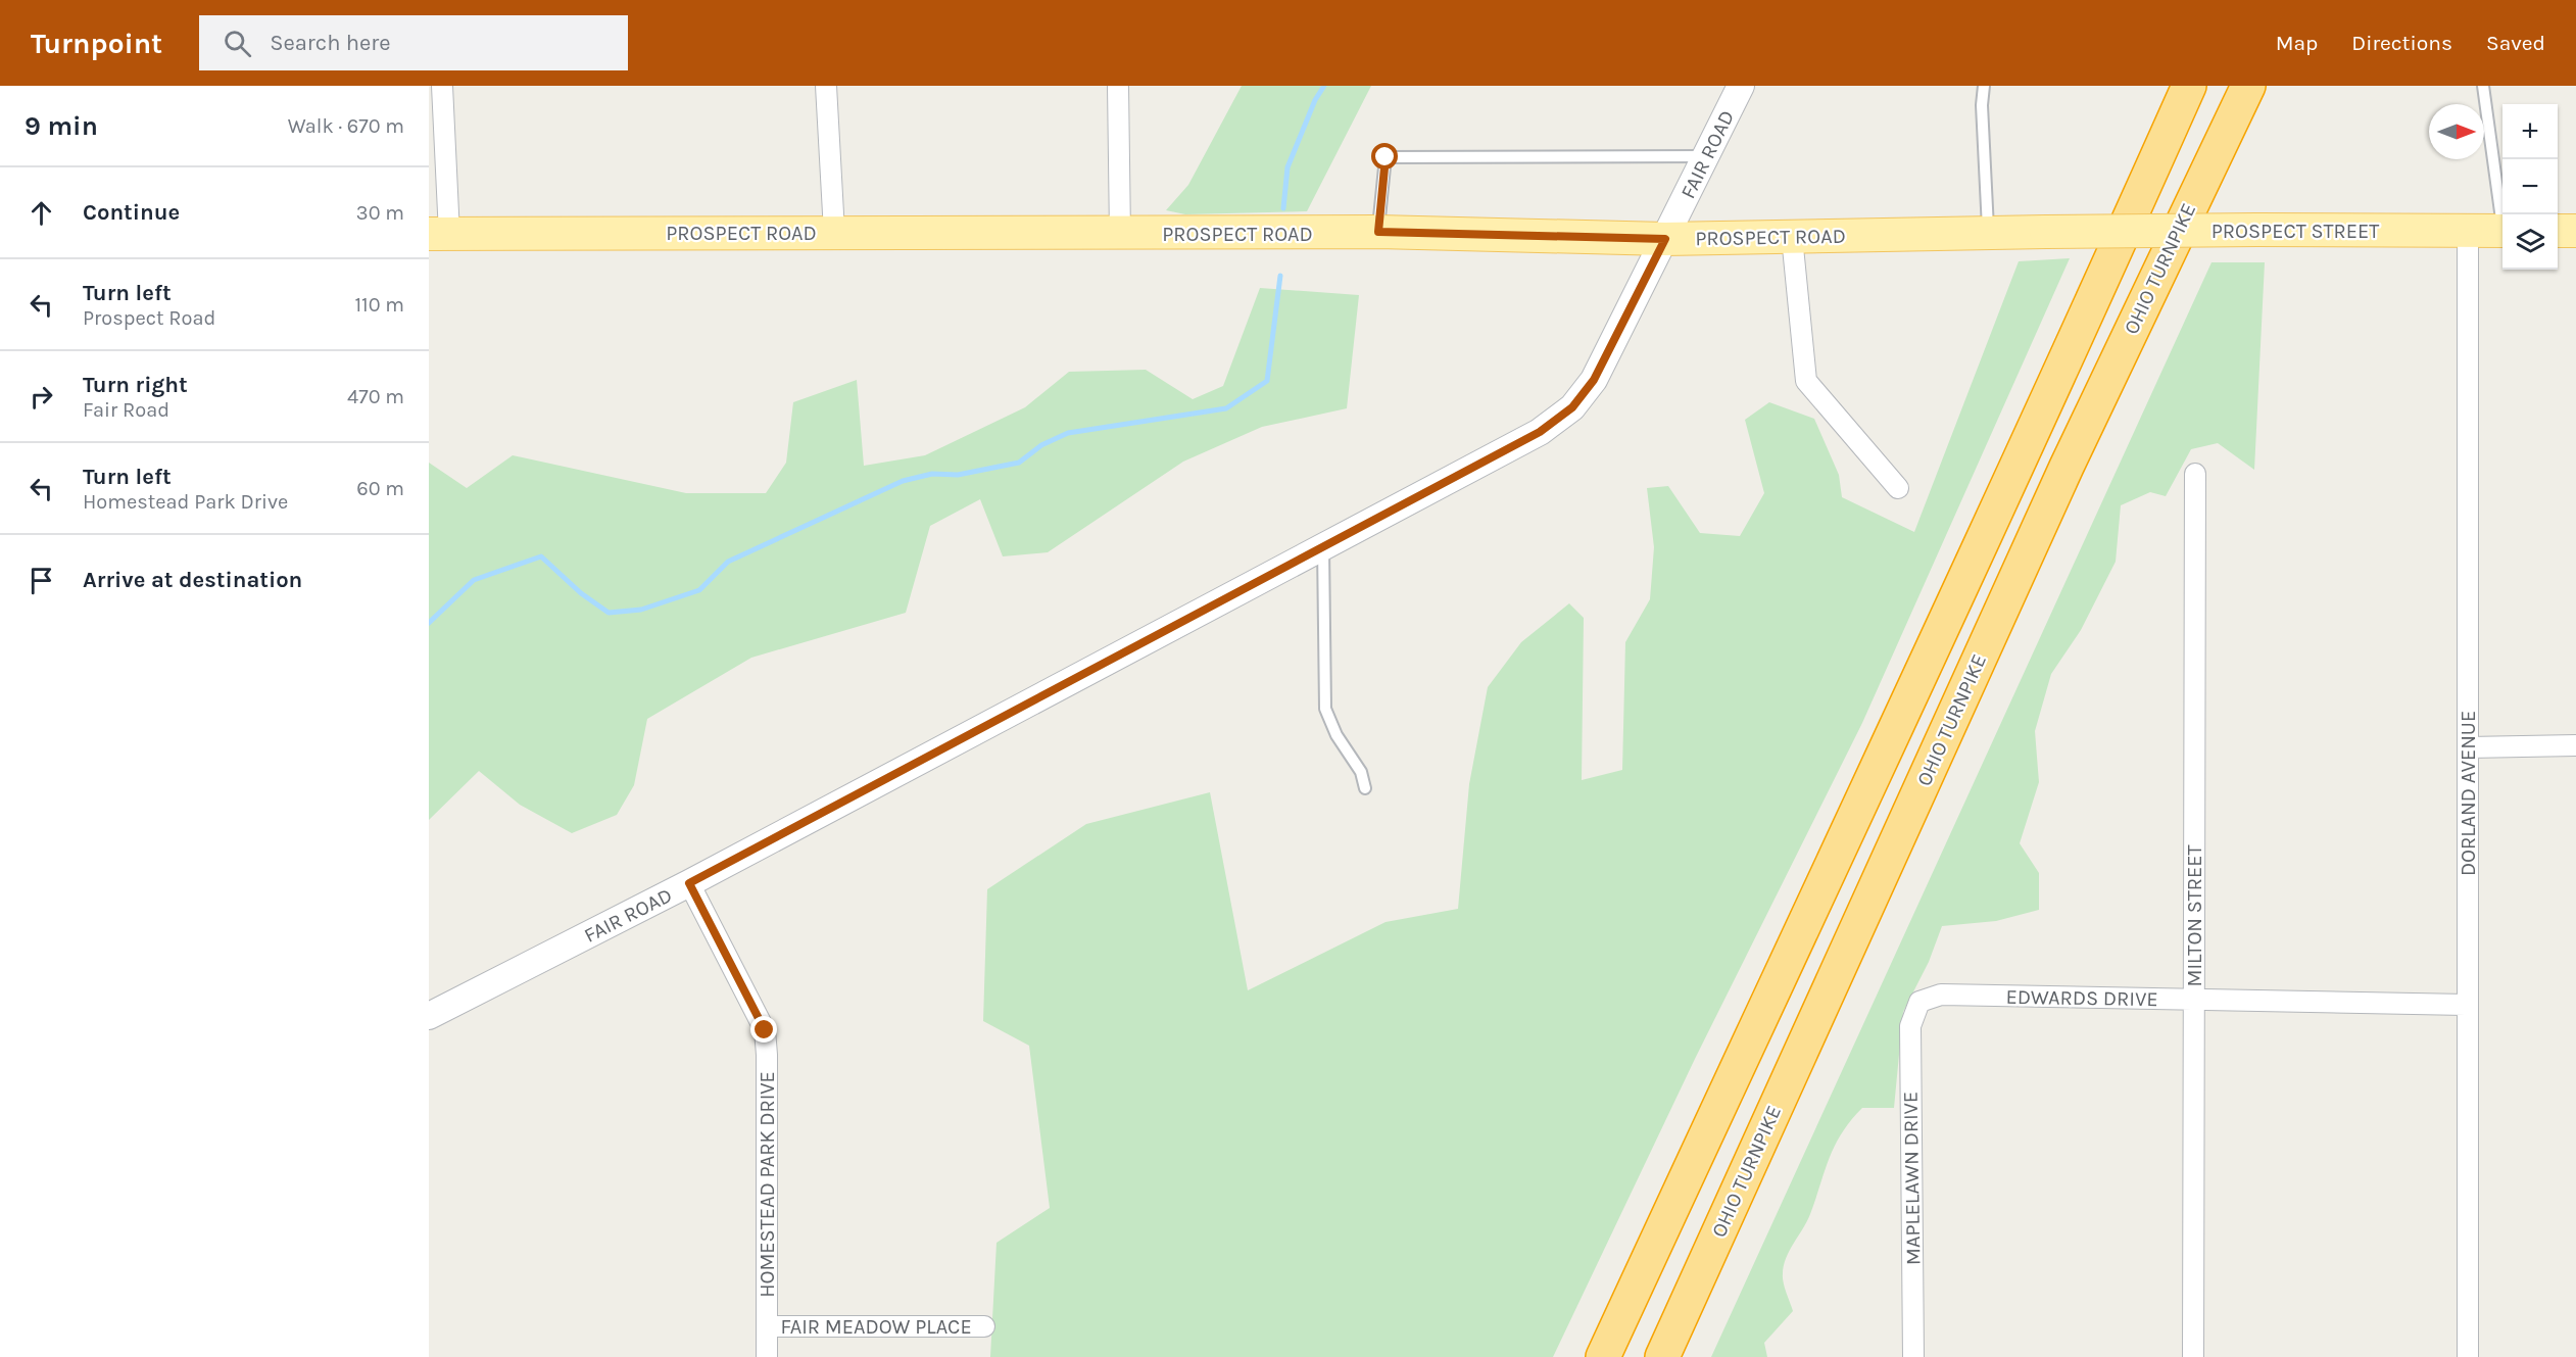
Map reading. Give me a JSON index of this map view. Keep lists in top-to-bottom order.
{
  "streets": {
    "highway": ["OHIO TURNPIKE"],
    "main road": ["PROSPECT STREET", "PROSPECT ROAD"],
    "street": [
      "FAIR ROAD",
      "DORLAND AVENUE",
      "MILTON STREET",
      "EDWARDS DRIVE",
      "MAPLELAWN DRIVE",
      "HOMESTEAD PARK DRIVE",
      "FAIR MEADOW PLACE"
    ]
  },
  "crossings": [
    ["FAIR ROAD", "PROSPECT ROAD"],
    ["FAIR ROAD", "HOMESTEAD PARK DRIVE"],
    ["PROSPECT STREET", "PROSPECT ROAD"],
    ["PROSPECT STREET", "DORLAND AVENUE"],
    ["DORLAND AVENUE", "EDWARDS DRIVE"],
    ["MILTON STREET", "EDWARDS DRIVE"],
    ["EDWARDS DRIVE", "MAPLELAWN DRIVE"],
    ["HOMESTEAD PARK DRIVE", "FAIR MEADOW PLACE"]
  ],
  "north": "right",
  "page": {
    "header": "Turnpoint",
    "search": "Search here",
    "nav": ["Map", "Directions", "Saved"],
    "heading": ["9 min", "Walk · 670 m"],
    "map_buttons": ["+", "−"],
    "list": [
      ["Continue", "30 m"],
      ["Turn left", "Prospect Road", "110 m"],
      ["Turn right", "Fair Road", "470 m"],
      ["Turn left", "Homestead Park Drive", "60 m"],
      "Arrive at destination"
    ]
  }
}
